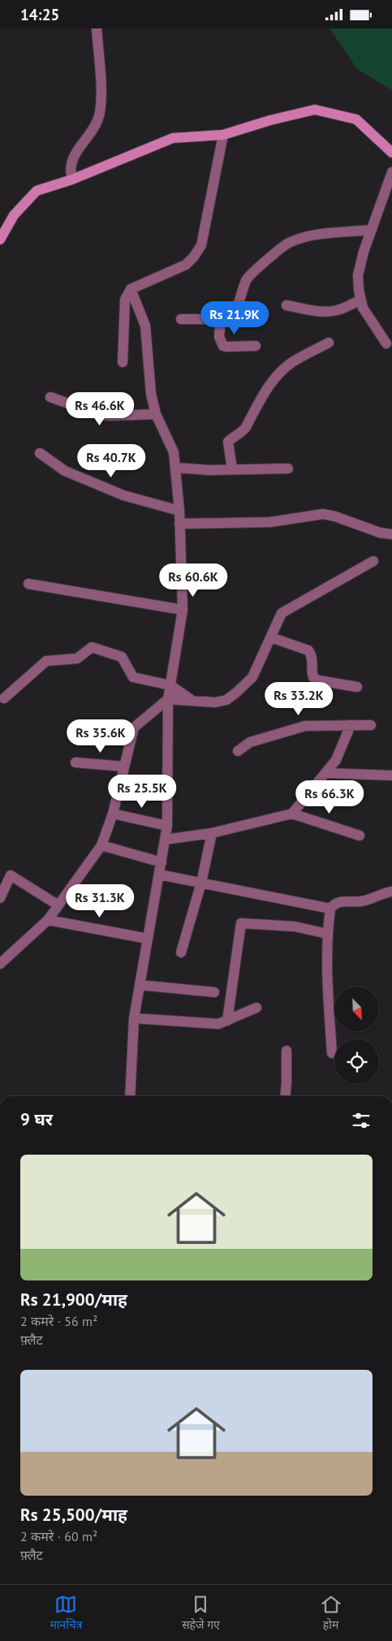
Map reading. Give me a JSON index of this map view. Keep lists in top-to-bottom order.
{
  "north": "bottom right",
  "page": {
    "status": "14:25",
    "price": [
      "Rs 21.9K",
      "Rs 46.6K",
      "Rs 40.7K",
      "Rs 60.6K",
      "Rs 33.2K",
      "Rs 35.6K",
      "Rs 25.5K",
      "Rs 66.3K",
      "Rs 31.3K"
    ],
    "heading": "9 घर",
    "list": [
      {
        "name": "Rs 21,900/माह",
        "note": "2 कमरे · 56 m² · फ़्लैट"
      },
      {
        "name": "Rs 25,500/माह",
        "note": "2 कमरे · 60 m² · फ़्लैट"
      }
    ],
    "tabs": ["मानचित्र", "सहेजे गए", "होम"]
  }
}
